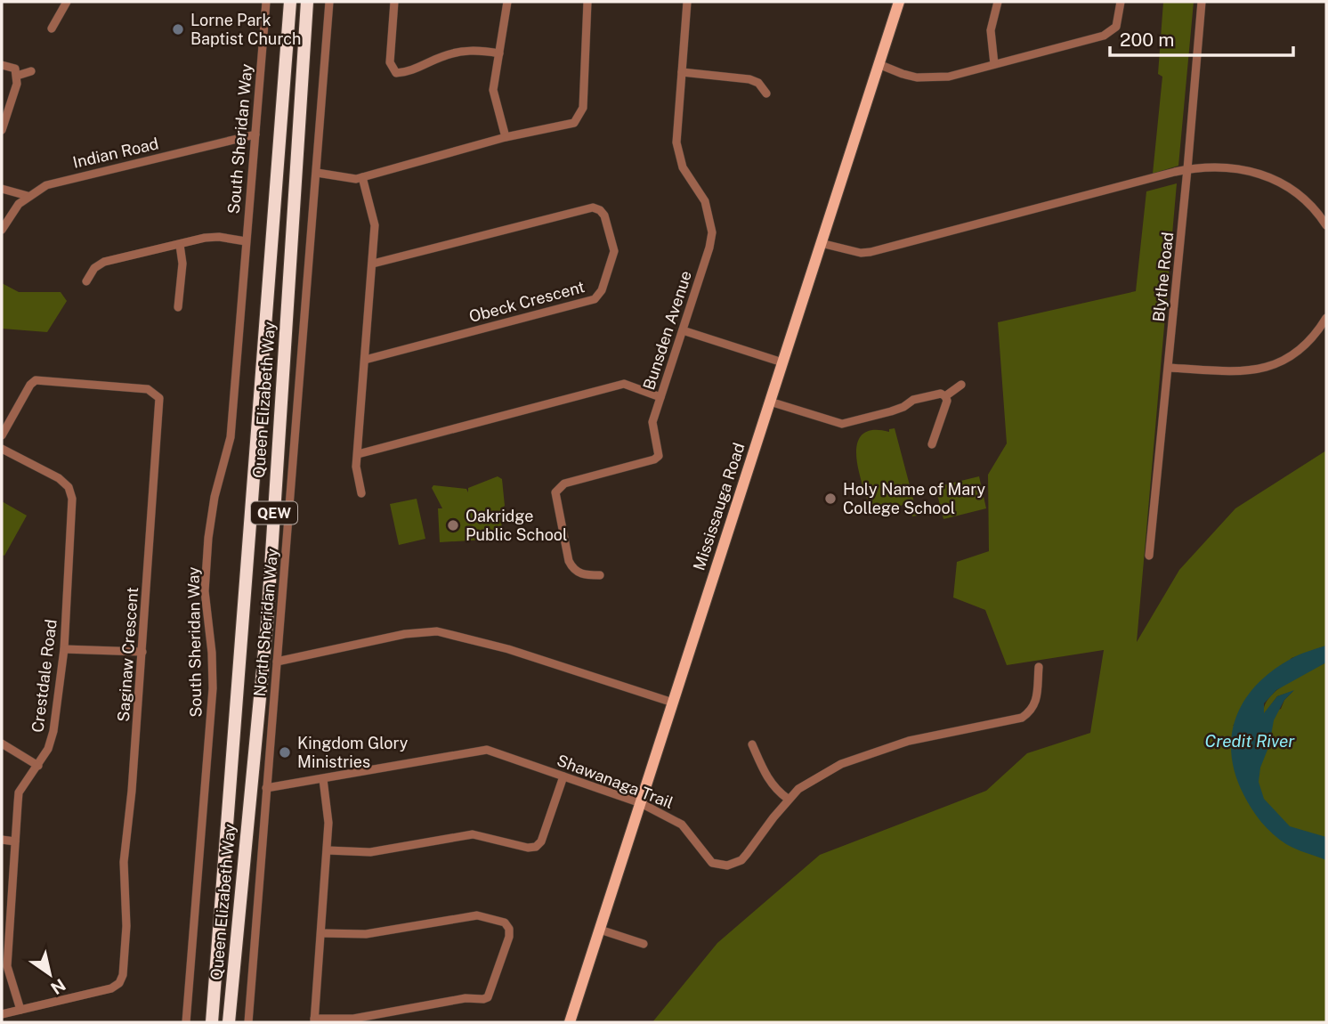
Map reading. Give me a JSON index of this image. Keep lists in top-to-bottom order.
{
  "streets": {
    "highway": ["Queen Elizabeth Way", "QEW"],
    "main road": ["Mississauga Road"],
    "street": [
      "South Sheridan Way",
      "Indian Road",
      "Blythe Road",
      "Obeck Crescent",
      "Bunsden Avenue",
      "North Sheridan Way",
      "Saginaw Crescent",
      "Crestdale Road",
      "Shawanaga Trail"
    ]
  },
  "crossings": [
    ["South Sheridan Way", "Indian Road"],
    ["Mississauga Road", "Shawanaga Trail"],
    ["North Sheridan Way", "Shawanaga Trail"],
    ["Saginaw Crescent", "Crestdale Road"]
  ],
  "water": ["Credit River"],
  "places": [
    "Lorne Park Baptist Church",
    "Holy Name of Mary College School",
    "Oakridge Public School",
    "Kingdom Glory Ministries"
  ],
  "scale_bar": "200 m",
  "north": "bottom right"
}
